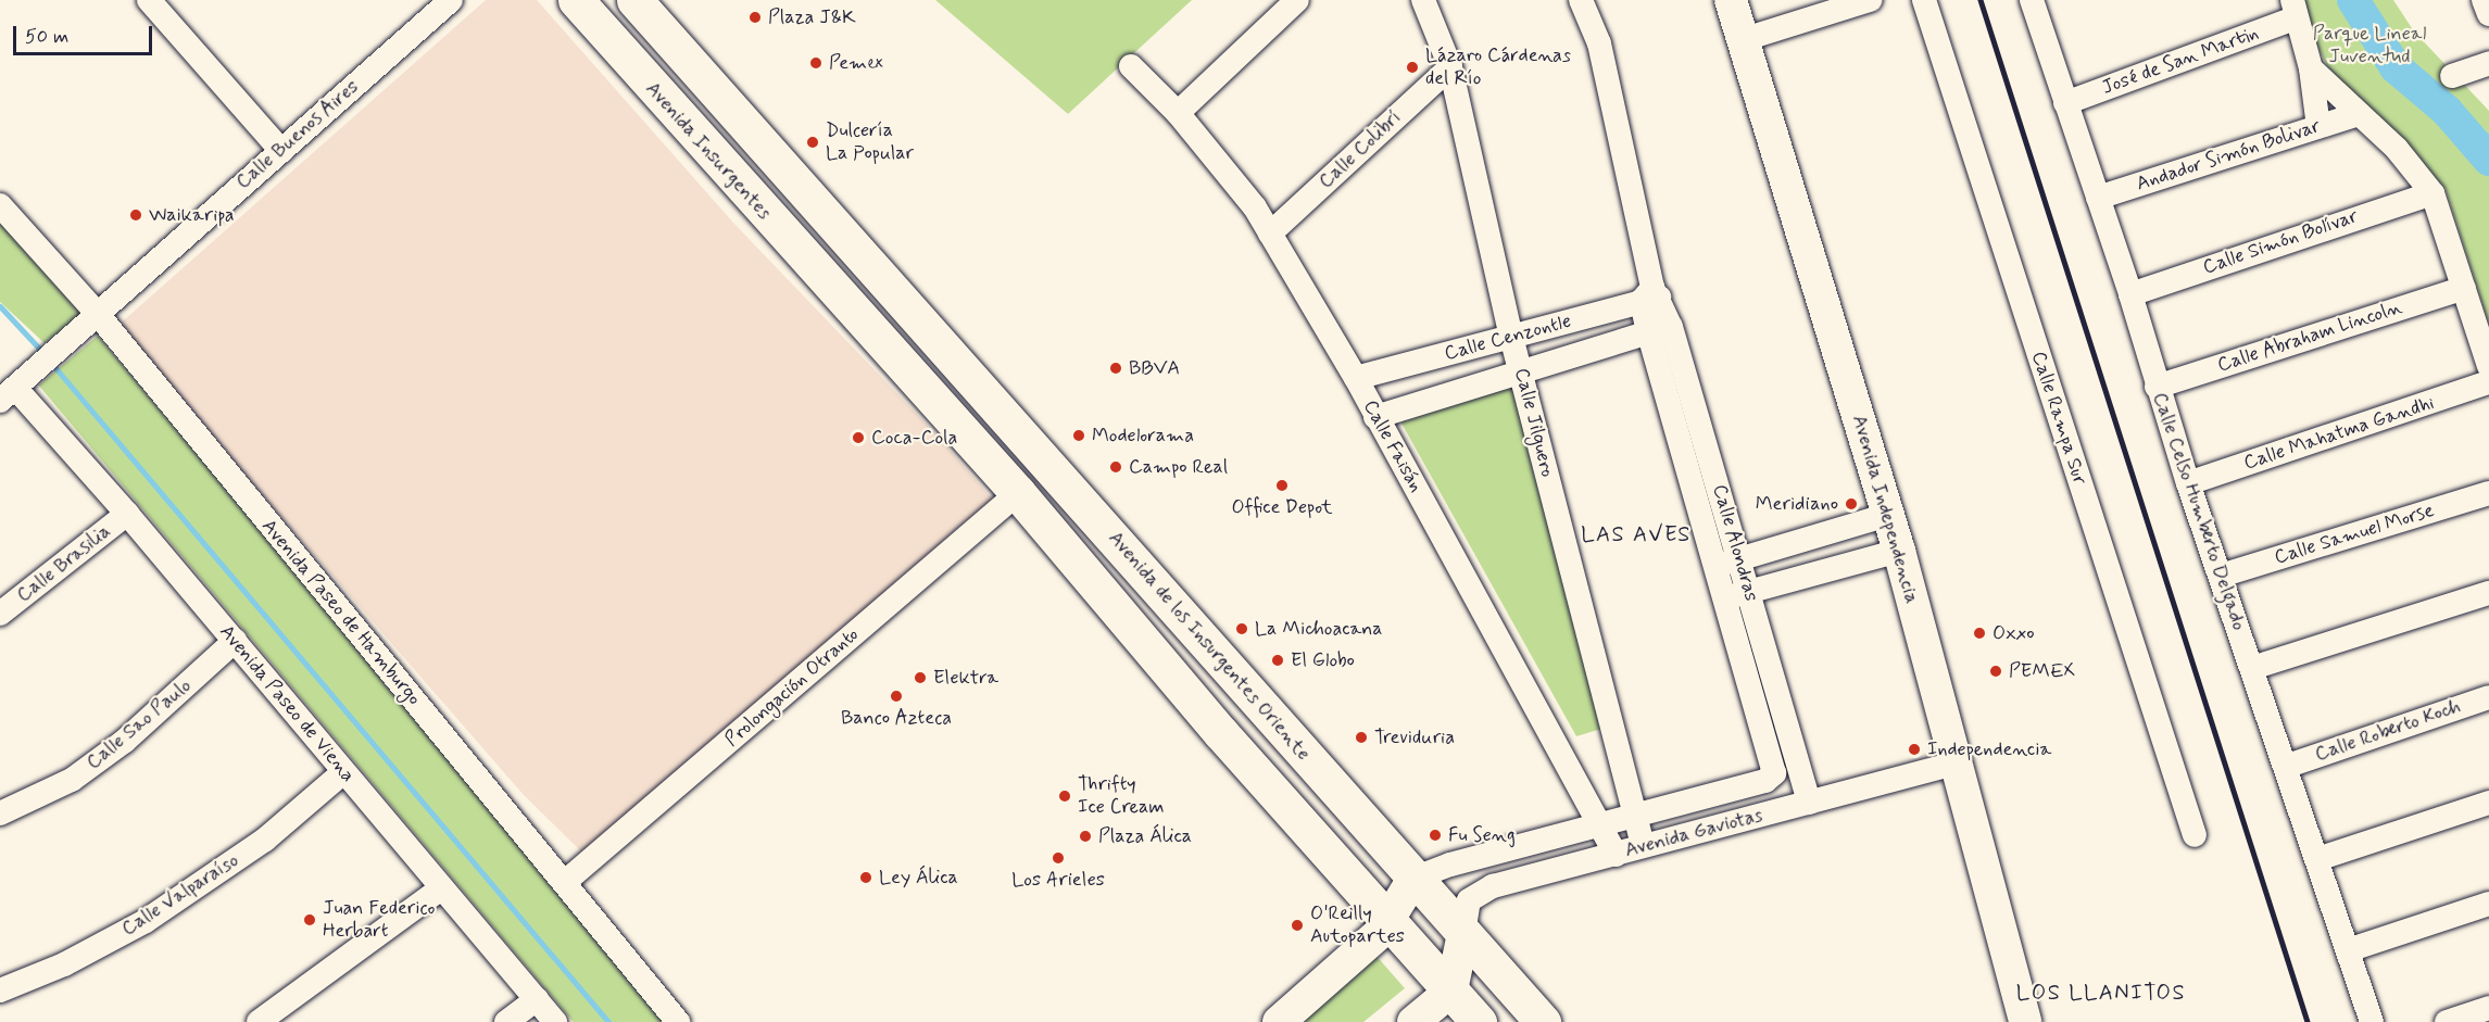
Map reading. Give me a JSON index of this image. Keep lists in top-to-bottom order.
{
  "streets": {
    "highway": ["Avenida Insurgentes", "Avenida de los Insurgentes Oriente"],
    "main road": ["Avenida Independencia"],
    "street": [
      "José de San Martin",
      "Calle Buenos Aires",
      "Calle Colibrí",
      "Andador Simón Bolivar",
      "Calle Simón Bolívar",
      "Calle Abraham Lincoln",
      "Calle Cenzontle",
      "Calle Rampa Sur",
      "Calle Jilguero",
      "Calle Mahatma Gandhi",
      "Calle Faisán",
      "Calle Celso Humberto Delgado",
      "Calle Samuel Morse",
      "Calle Alondras",
      "Calle Brasilia",
      "Avenida Paseo de Hamburgo",
      "Prolongación Otranto",
      "Avenida Paseo de Viena",
      "Calle Sao Paulo",
      "Calle Roberto Koch",
      "Avenida Gaviotas",
      "Calle Valparaíso"
    ]
  },
  "crossings": [
    ["José de San Martin", "Calle Celso Humberto Delgado"],
    ["Calle Buenos Aires", "Avenida Paseo de Hamburgo"],
    ["Calle Buenos Aires", "Avenida Paseo de Viena"],
    ["Calle Colibrí", "Calle Jilguero"],
    ["Calle Colibrí", "Calle Faisán"],
    ["Andador Simón Bolivar", "Calle Celso Humberto Delgado"],
    ["Calle Simón Bolívar", "Calle Celso Humberto Delgado"],
    ["Calle Abraham Lincoln", "Calle Celso Humberto Delgado"],
    ["Calle Cenzontle", "Calle Jilguero"],
    ["Calle Cenzontle", "Calle Faisán"],
    ["Calle Cenzontle", "Calle Alondras"],
    ["Calle Jilguero", "Avenida Gaviotas"],
    ["Calle Mahatma Gandhi", "Calle Celso Humberto Delgado"],
    ["Calle Faisán", "Avenida Gaviotas"],
    ["Avenida Independencia", "Avenida Gaviotas"],
    ["Calle Celso Humberto Delgado", "Calle Samuel Morse"],
    ["Calle Celso Humberto Delgado", "Calle Roberto Koch"],
    ["Calle Alondras", "Avenida Gaviotas"],
    ["Calle Brasilia", "Avenida Paseo de Viena"],
    ["Avenida Paseo de Hamburgo", "Prolongación Otranto"],
    ["Avenida de los Insurgentes Oriente", "Avenida Gaviotas"],
    ["Avenida Paseo de Viena", "Calle Sao Paulo"],
    ["Avenida Paseo de Viena", "Calle Valparaíso"]
  ],
  "districts": ["LAS AVES", "LOS LLANITOS"],
  "parks": ["Parque Lineal Juventud"],
  "places": [
    "Plaza J&K",
    "Pemex",
    "Lázaro Cárdenas del Río",
    "Dulcería La Popular",
    "Waikaripa",
    "BBVA",
    "Modelorama",
    "Coca-Cola",
    "Campo Real",
    "Office Depot",
    "Meridiano",
    "La Michoacana",
    "Oxxo",
    "El Globo",
    "PEMEX",
    "Elektra",
    "Banco Azteca",
    "Treviduria",
    "Independencia",
    "Thrifty Ice Cream",
    "Fu Seng",
    "Plaza Álica",
    "Los Arieles",
    "Ley Álica",
    "Juan Federico Herbart",
    "O'Reilly Autopartes"
  ],
  "scale_bar": "50 m"
}
